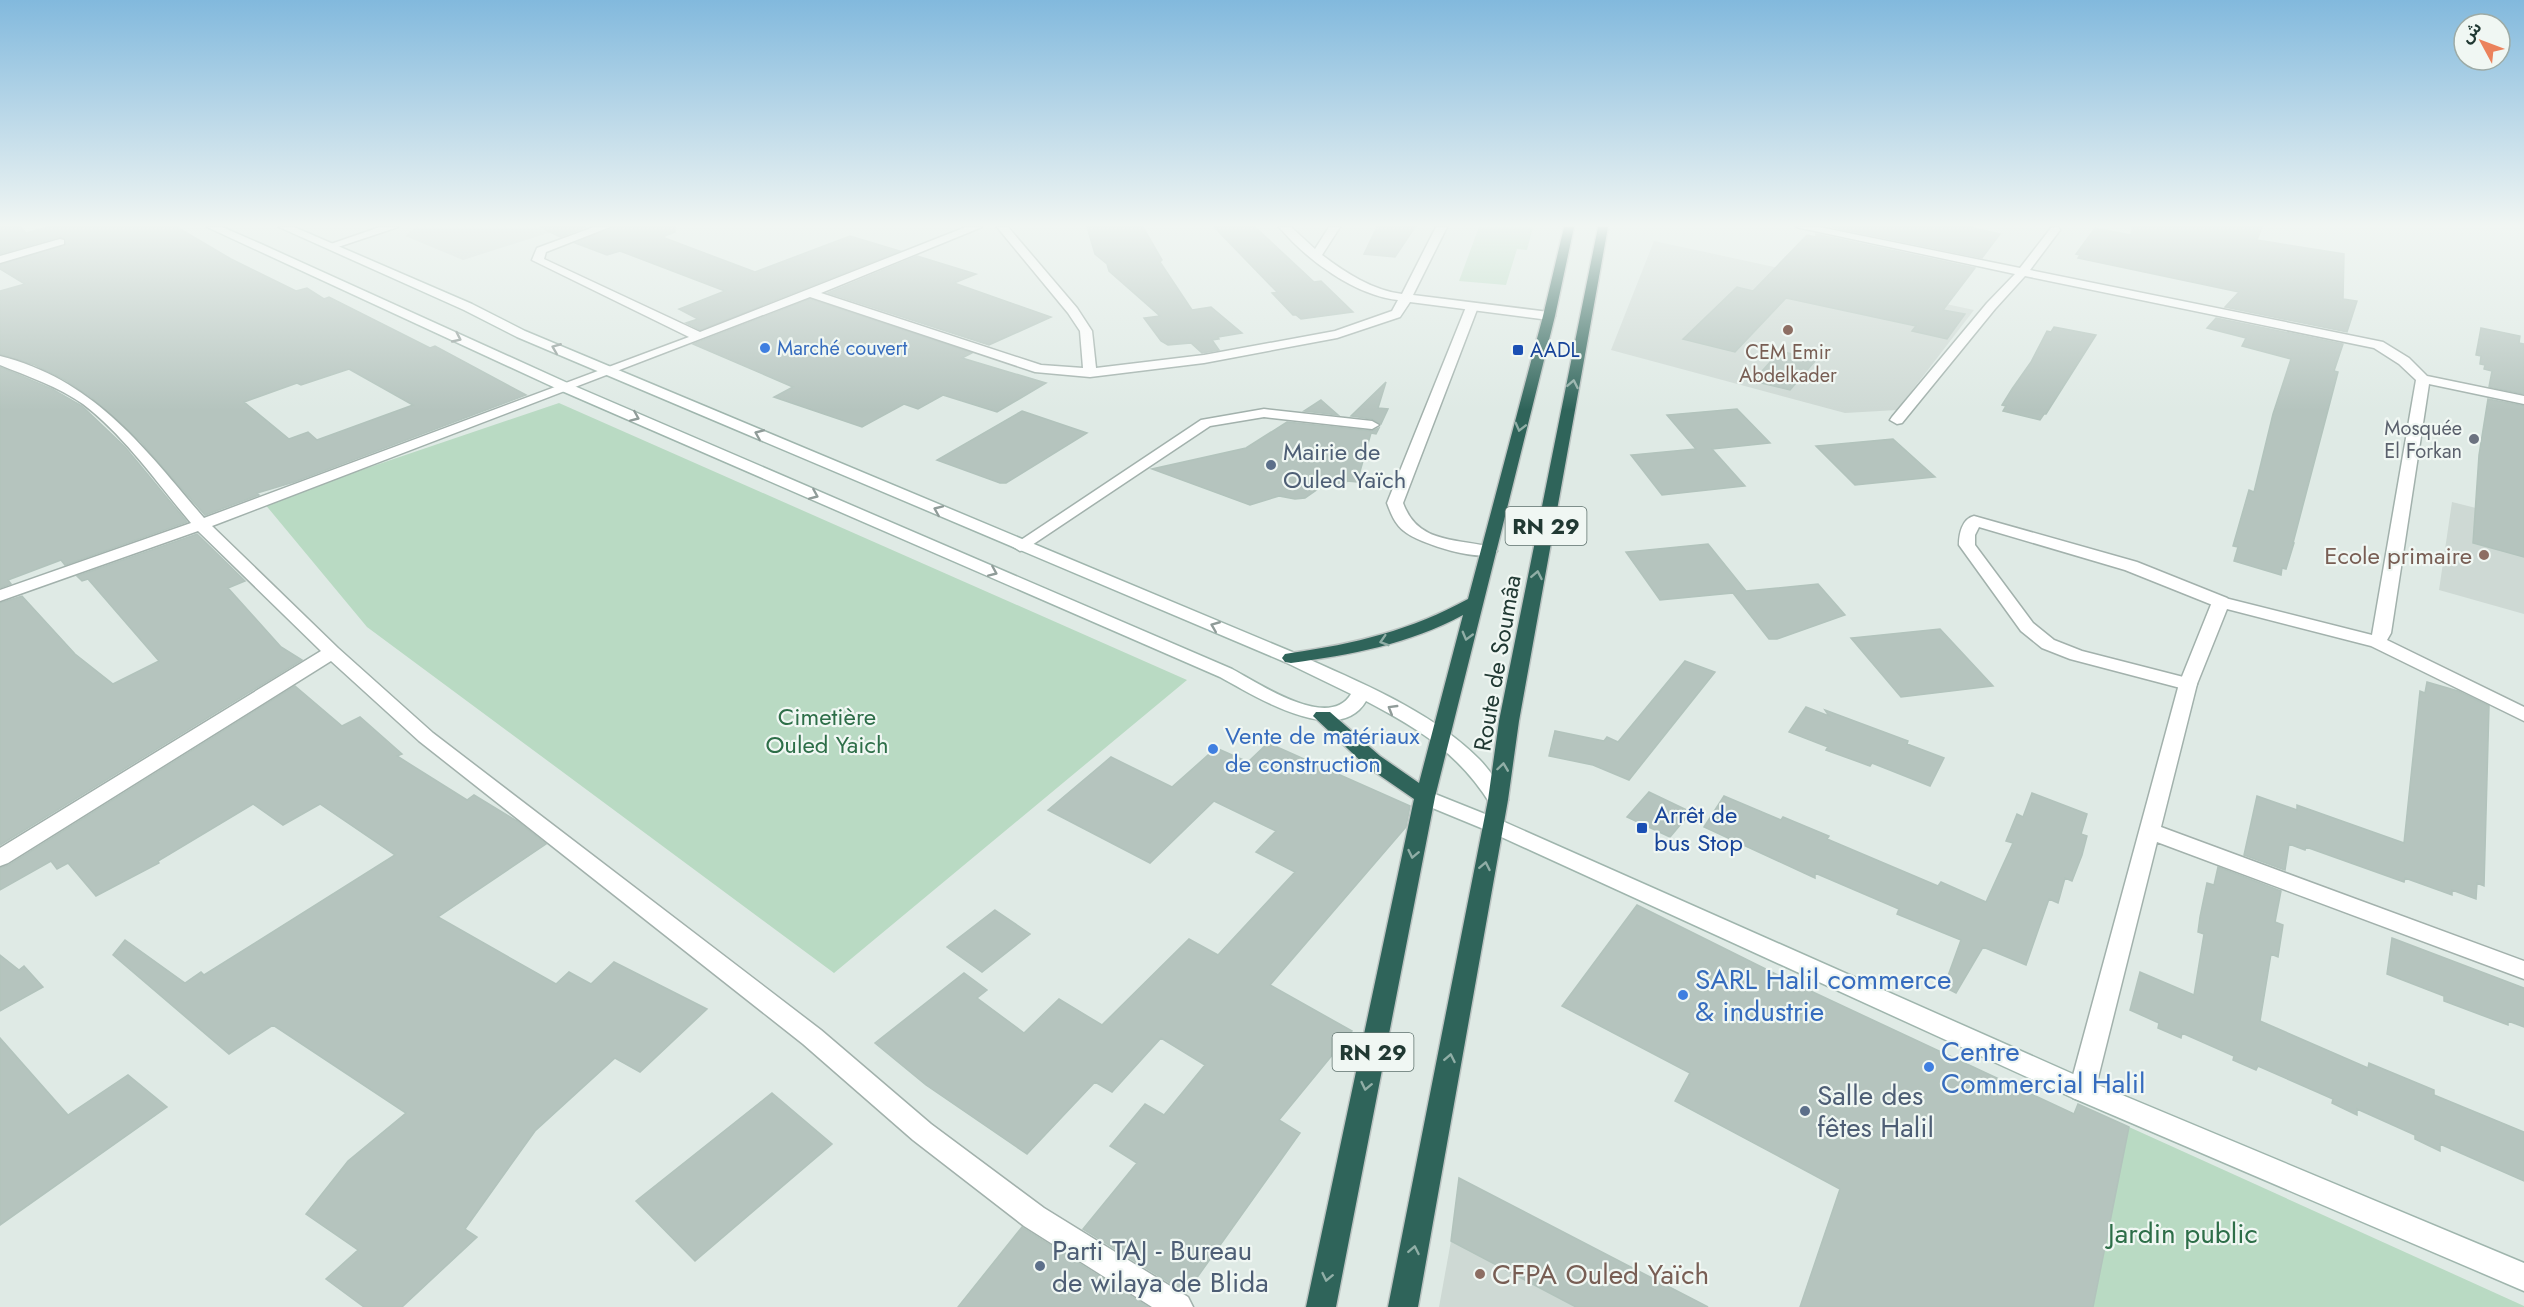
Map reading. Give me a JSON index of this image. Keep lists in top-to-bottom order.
{
  "streets": {
    "highway": ["RN 29", "Route de Soumâa"]
  },
  "crossings": [
    ["RN 29", "Route de Soumâa"]
  ],
  "parks": ["Cimetière Ouled Yaich", "Jardin public"],
  "places": {
    "other": [
      "CEM Emir Abdelkader",
      "Marché couvert",
      "Mosquée El Forkan",
      "Mairie de Ouled Yaïch",
      "Ecole primaire",
      "Vente de matériaux de construction",
      "SARL Halil commerce & industrie",
      "Centre Commercial Halil",
      "Salle des fêtes Halil",
      "Parti TAJ - Bureau de wilaya de Blida",
      "CFPA Ouled Yaïch"
    ],
    "transit": ["AADL", "Arrêt de bus Stop"]
  },
  "north": "top left"
}
